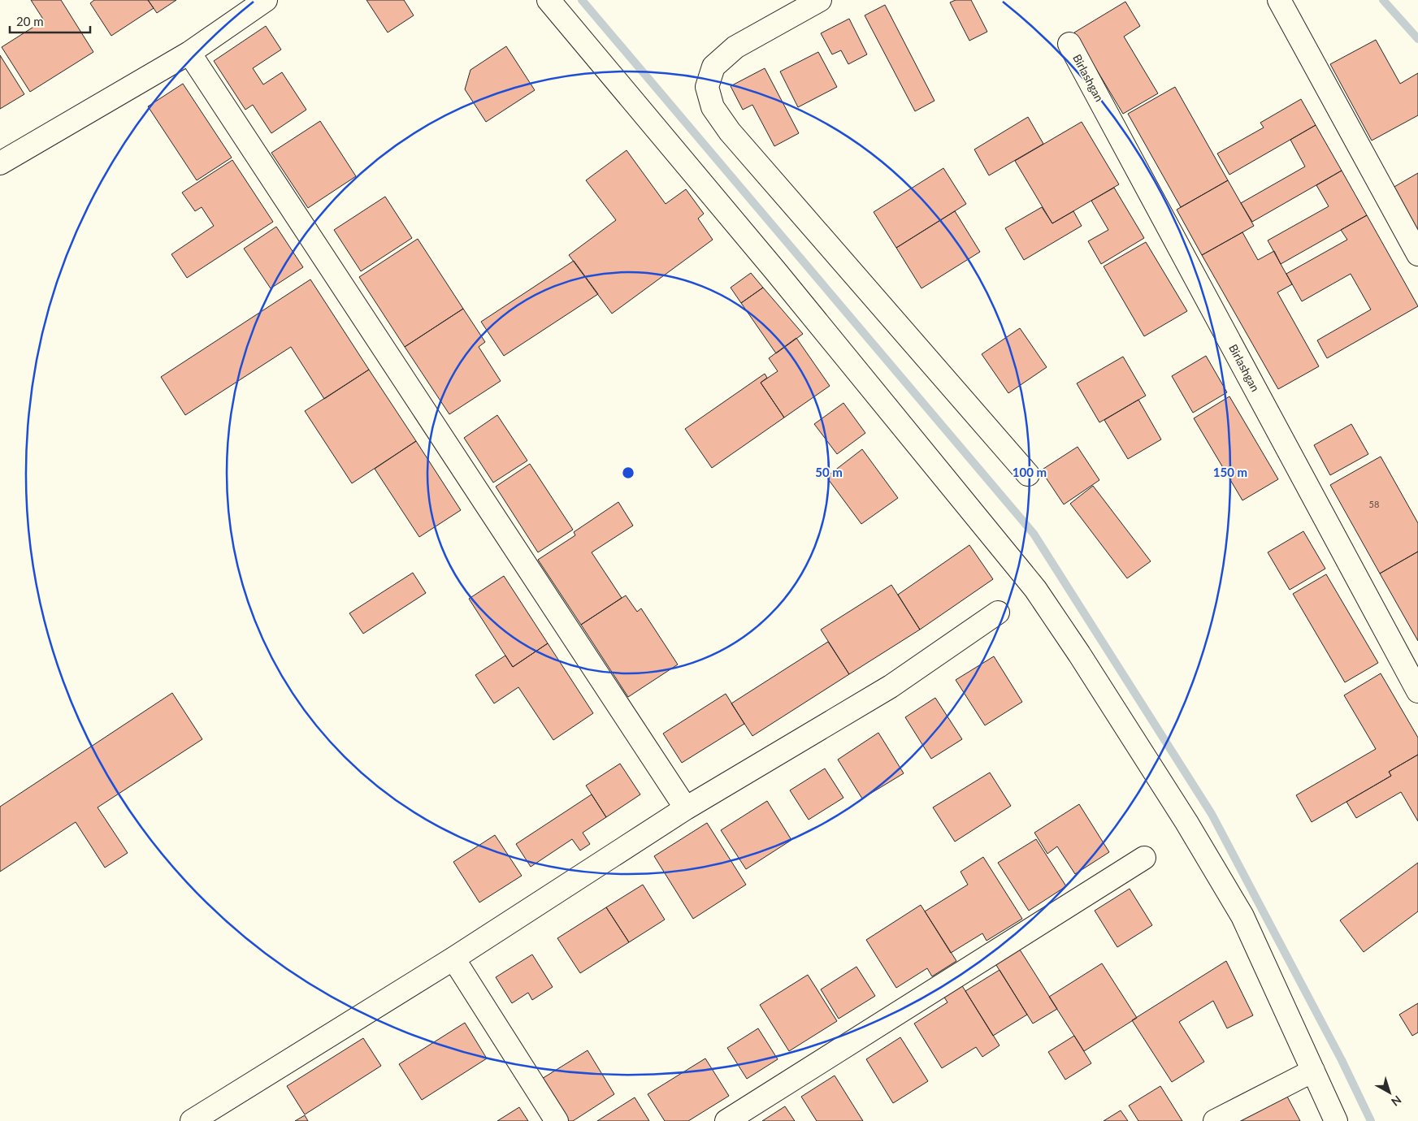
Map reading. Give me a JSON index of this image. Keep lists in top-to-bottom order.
{
  "streets": {
    "street": ["Birlashgan"]
  },
  "house_numbers": ["58"],
  "scale_bar": "20 m",
  "north": "bottom right",
  "rings": ["50 m", "100 m", "150 m"]
}
